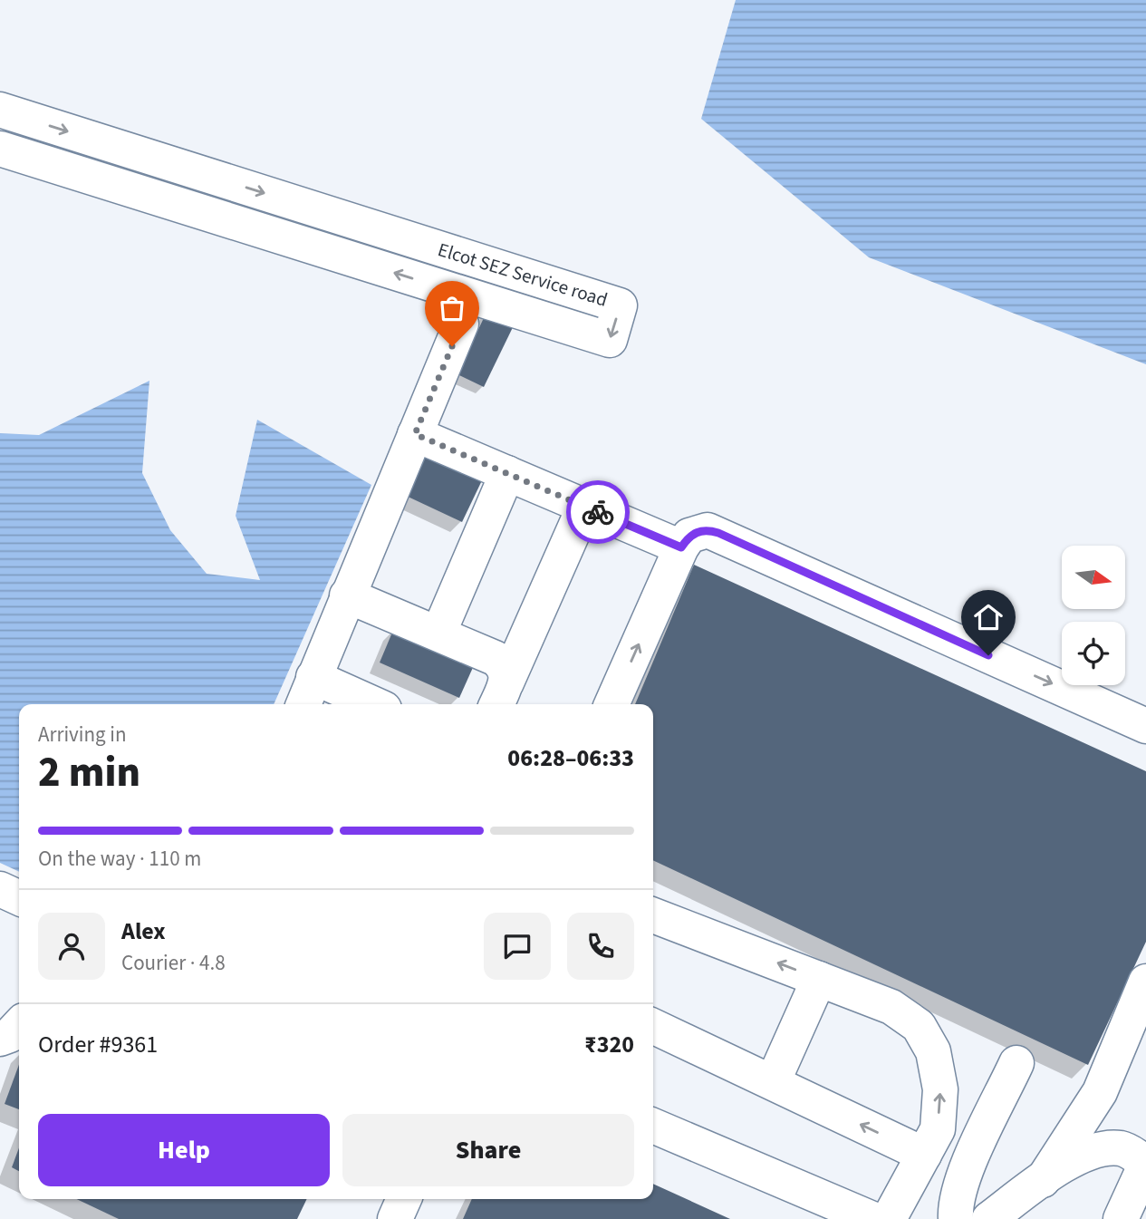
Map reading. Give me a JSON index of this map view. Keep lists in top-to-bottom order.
{
  "streets": {
    "lane": ["Elcot SEZ Service road"]
  },
  "north": "right",
  "page": {
    "heading": ["2 min", "Arriving in", "06:28–06:33"],
    "panel": [
      "Alex",
      "Courier · 4.8",
      "Order #9361",
      "₹320"
    ],
    "bar": "On the way · 110 m",
    "buttons": ["Help", "Share"]
  }
}
